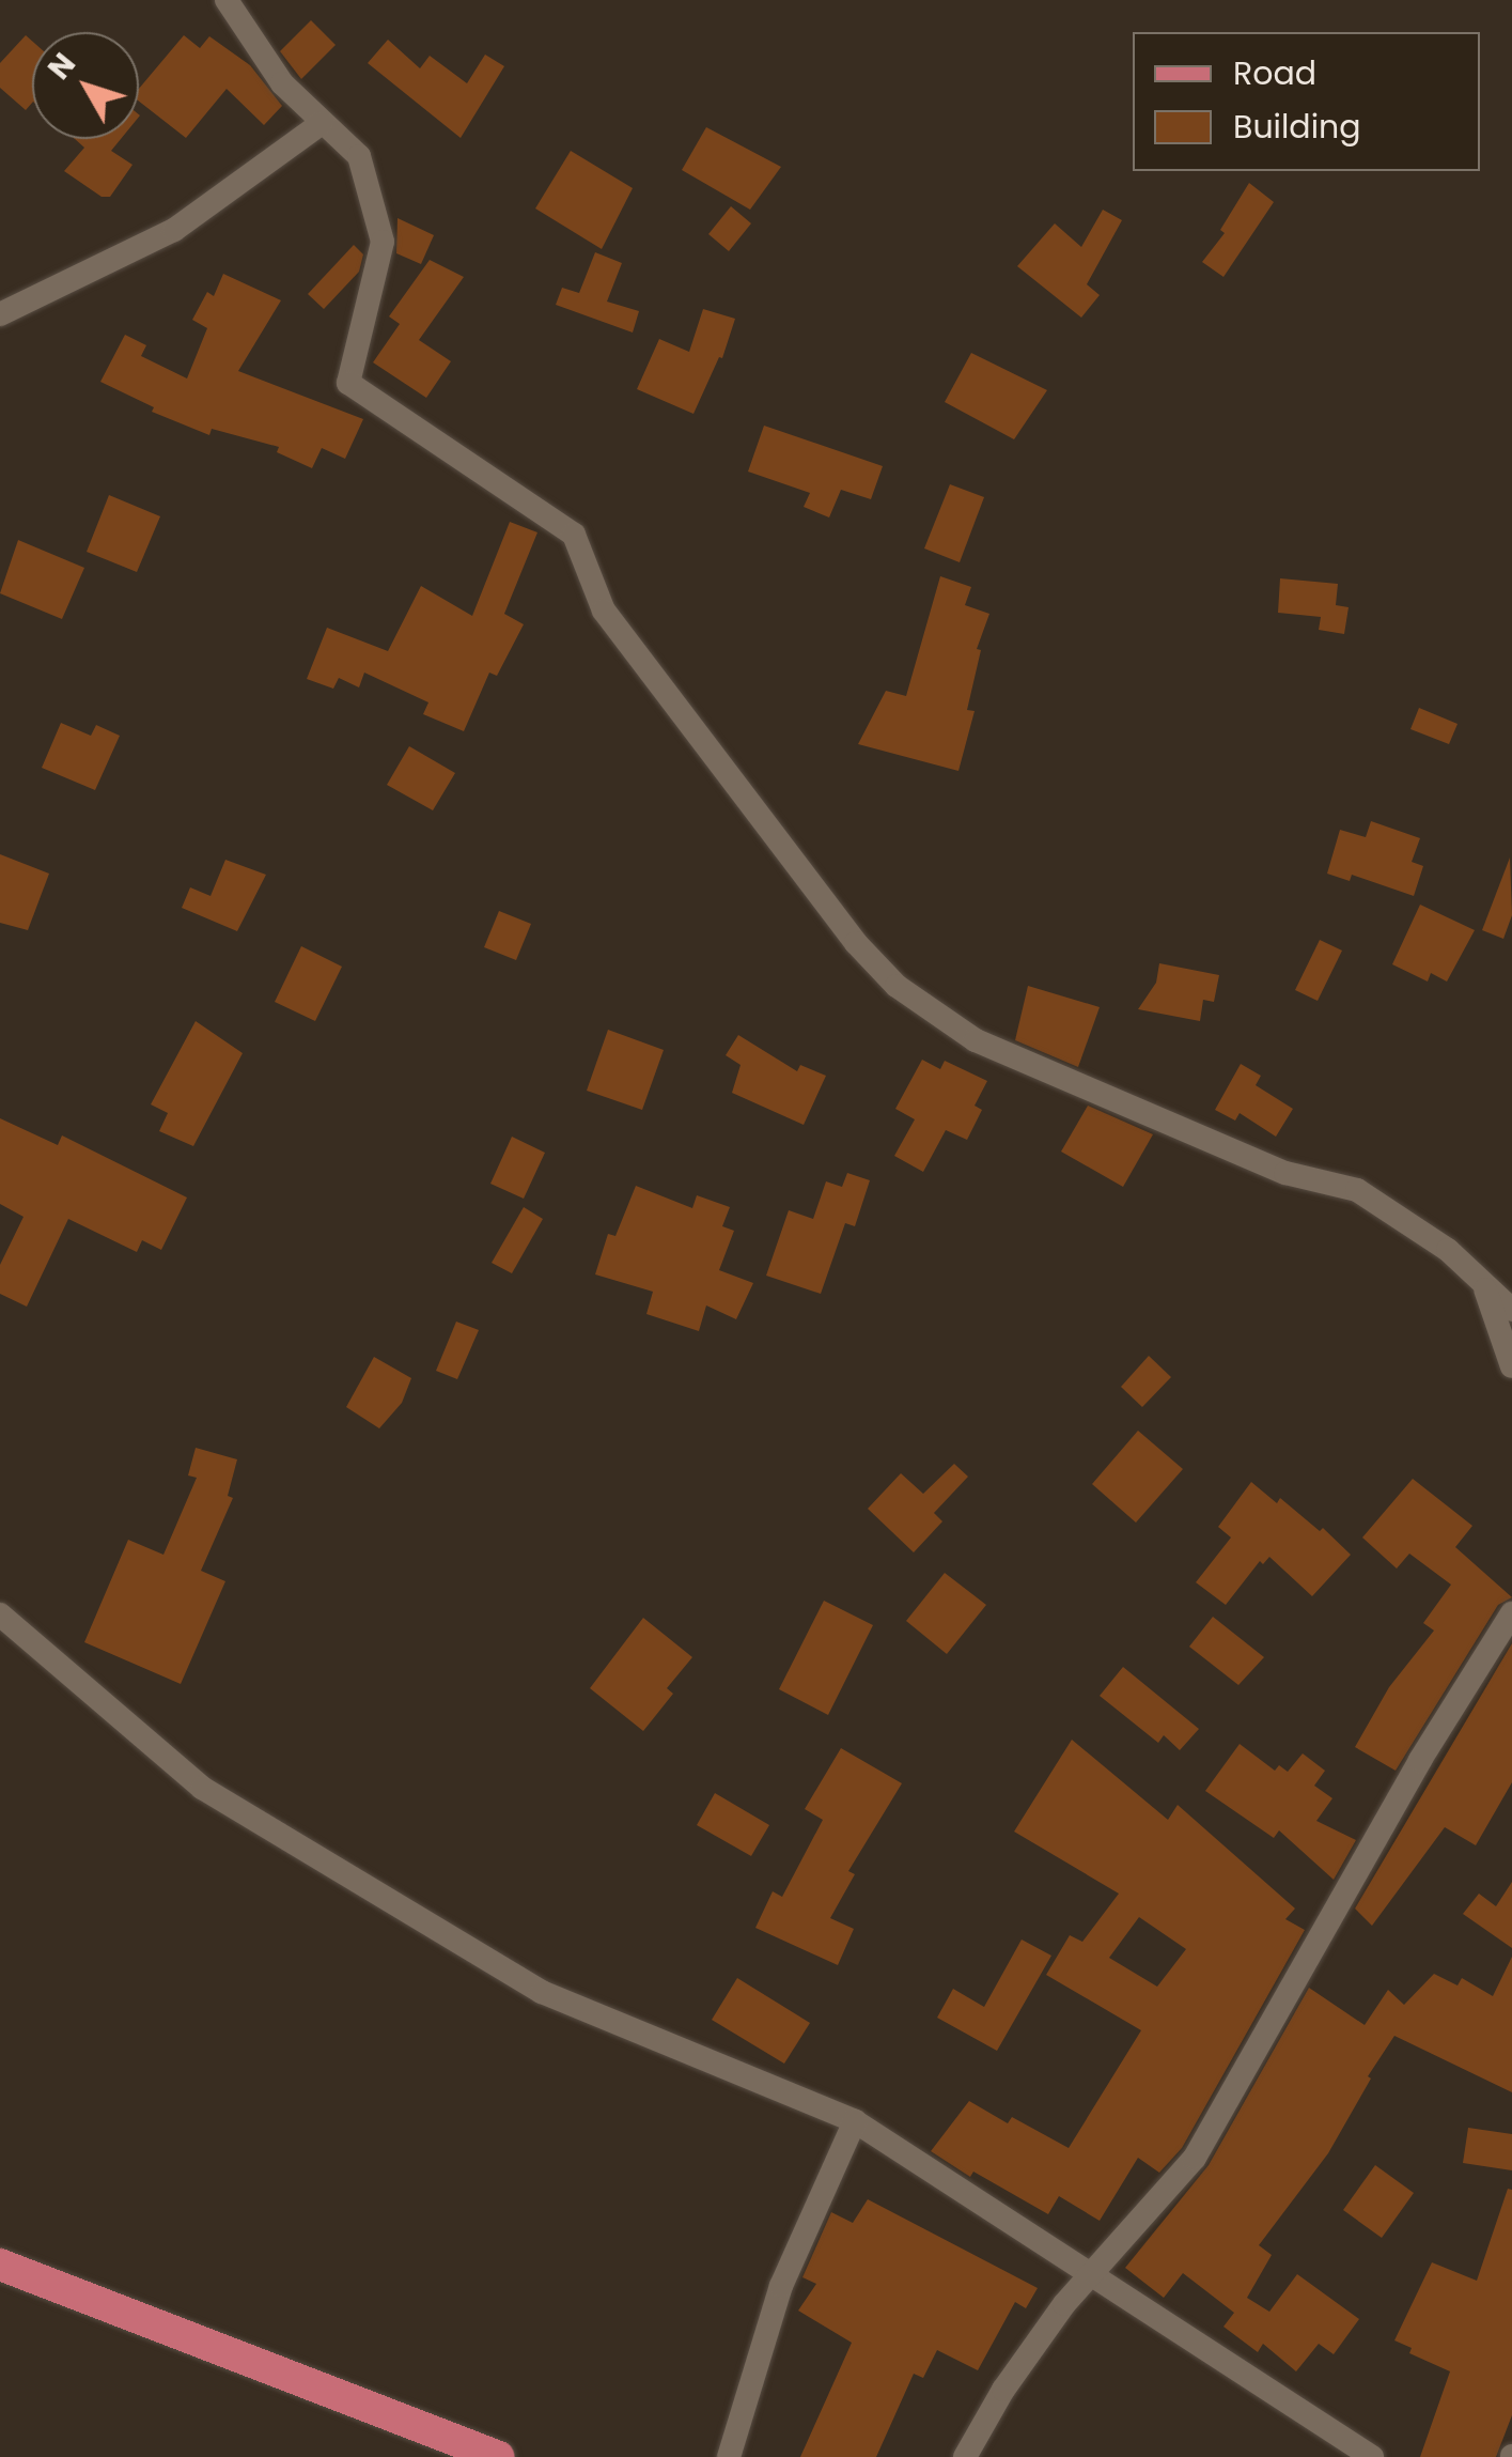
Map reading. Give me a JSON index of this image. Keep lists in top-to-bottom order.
{
  "legend": ["Road", "Building"],
  "north": "top left"
}
